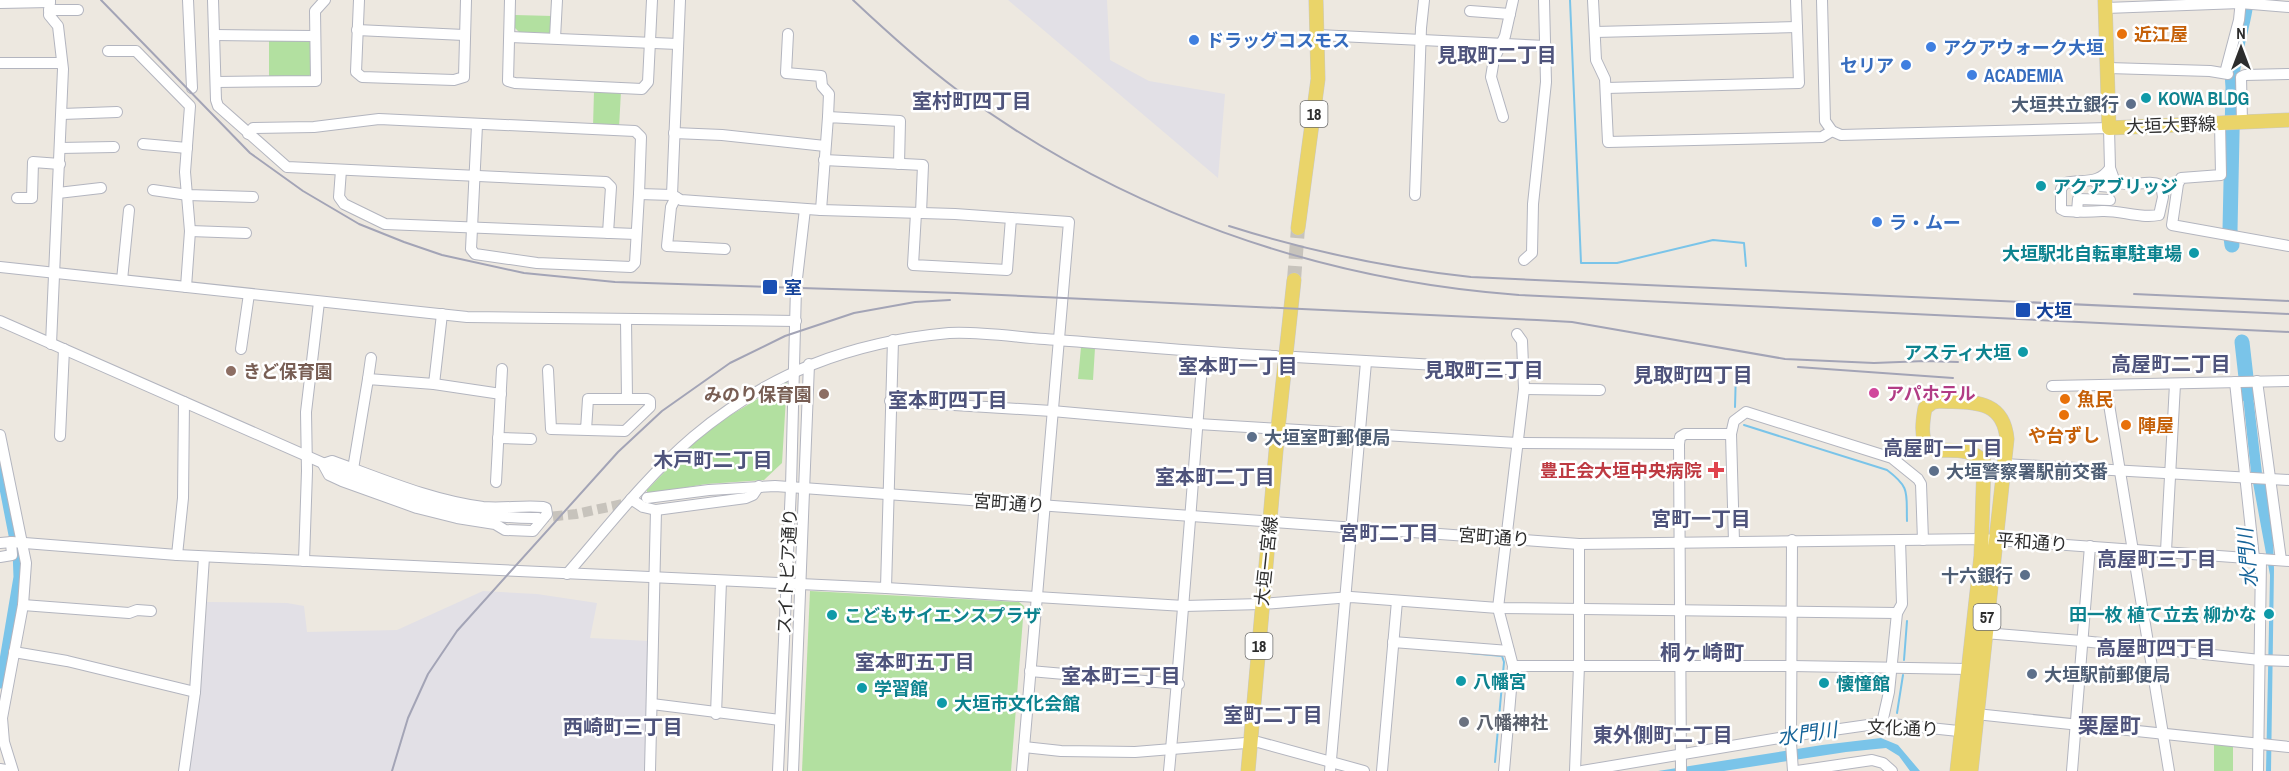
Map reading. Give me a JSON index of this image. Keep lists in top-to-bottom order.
{
  "streets": {
    "main road": [
      "18",
      "大垣大野線",
      "大垣一宮線",
      "57"
    ],
    "street": [
      "宮町通り",
      "平和通り",
      "スイトピア通り",
      "文化通り"
    ]
  },
  "crossings": [
    ["宮町通り", "平和通り"],
    ["宮町通り", "大垣一宮線"],
    ["宮町通り", "スイトピア通り"],
    ["宮町通り", "57"],
    ["平和通り", "57"],
    ["57", "文化通り"]
  ],
  "districts": [
    "見取町二丁目",
    "室村町四丁目",
    "高屋町二丁目",
    "室本町一丁目",
    "見取町三丁目",
    "見取町四丁目",
    "室本町四丁目",
    "高屋町一丁目",
    "木戸町二丁目",
    "室本町二丁目",
    "宮町一丁目",
    "宮町二丁目",
    "高屋町三丁目",
    "高屋町四丁目",
    "桐ヶ崎町",
    "室本町五丁目",
    "室本町三丁目",
    "室町二丁目",
    "栗屋町",
    "西崎町三丁目",
    "東外側町二丁目"
  ],
  "water": ["水門川"],
  "places": {
    "other": [
      "近江屋",
      "ドラッグコスモス",
      "アクアウォーク大垣",
      "セリア",
      "ACADEMIA",
      "KOWA BLDG",
      "大垣共立銀行",
      "アクアブリッジ",
      "ラ・ムー",
      "大垣駅北自転車駐車場",
      "アスティ大垣",
      "きど保育園",
      "アパホテル",
      "みのり保育園",
      "魚民",
      "や台ずし",
      "陣屋",
      "大垣室町郵便局",
      "大垣警察署駅前交番",
      "十六銀行",
      "田一枚 植て立去 柳かな",
      "こどもサイエンスプラザ",
      "大垣駅前郵便局",
      "八幡宮",
      "懐憧館",
      "学習館",
      "大垣市文化会館",
      "八幡神社"
    ],
    "transit": ["室", "大垣"],
    "health": ["豊正会大垣中央病院"]
  },
  "north": "top"
}
